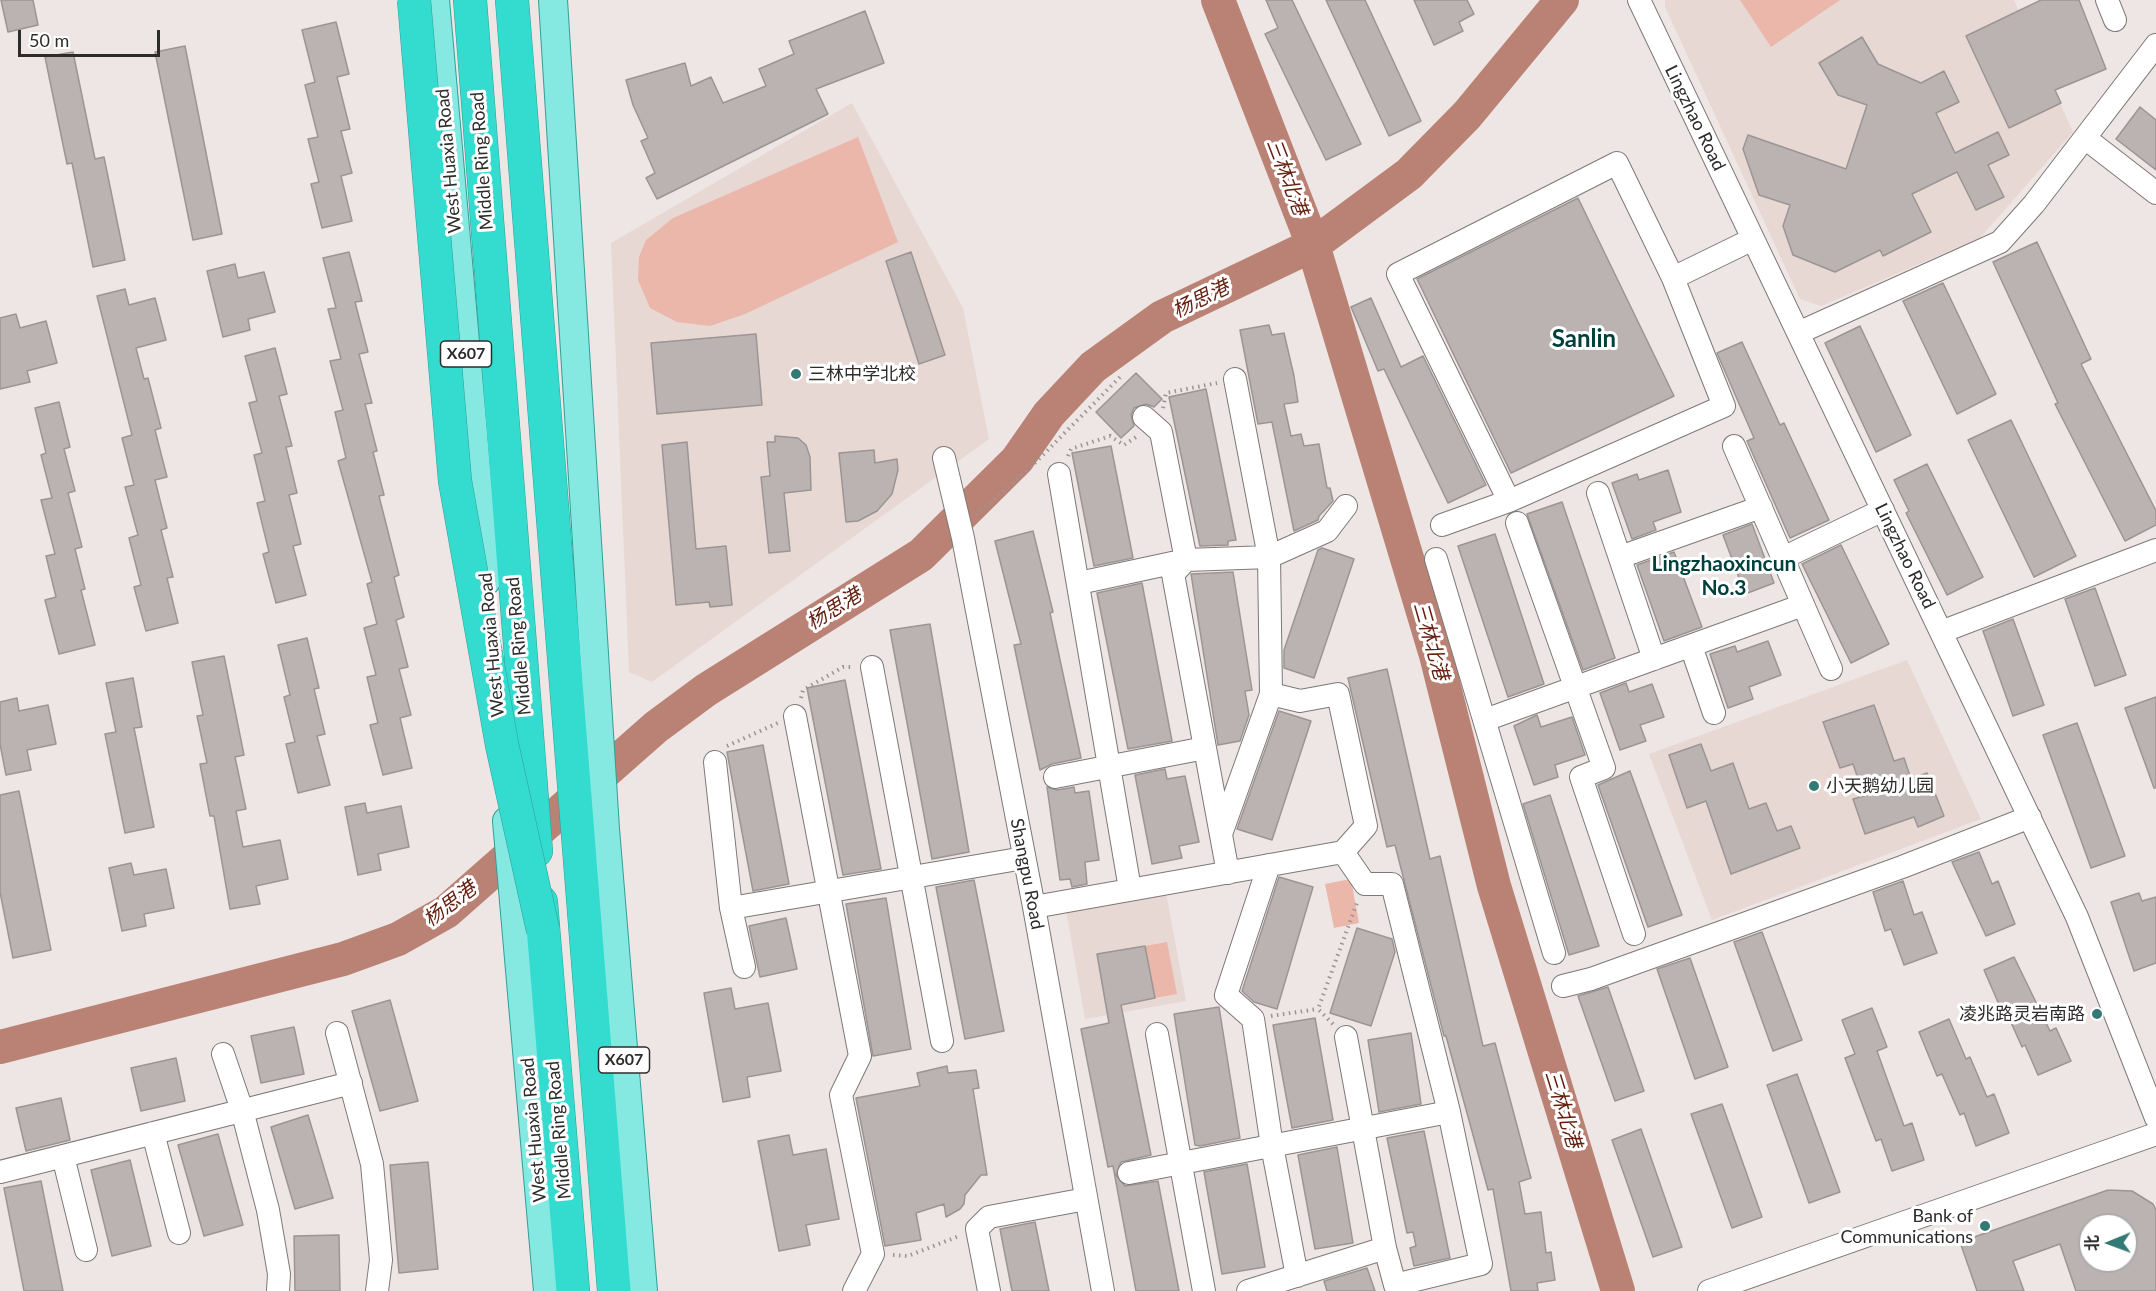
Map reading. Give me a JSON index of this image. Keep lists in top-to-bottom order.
{
  "streets": {
    "highway": ["Middle Ring Road"],
    "main road": ["West Huaxia Road", "X607"],
    "street": ["Lingzhao Road", "Shangpu Road"]
  },
  "districts": ["Sanlin", "Lingzhaoxincun No.3"],
  "water": ["三林北港", "杨思港"],
  "places": [
    "三林中学北校",
    "小天鹅幼儿园",
    "凌兆路灵岩南路",
    "Bank of Communications"
  ],
  "scale_bar": "50 m",
  "north": "left"
}
